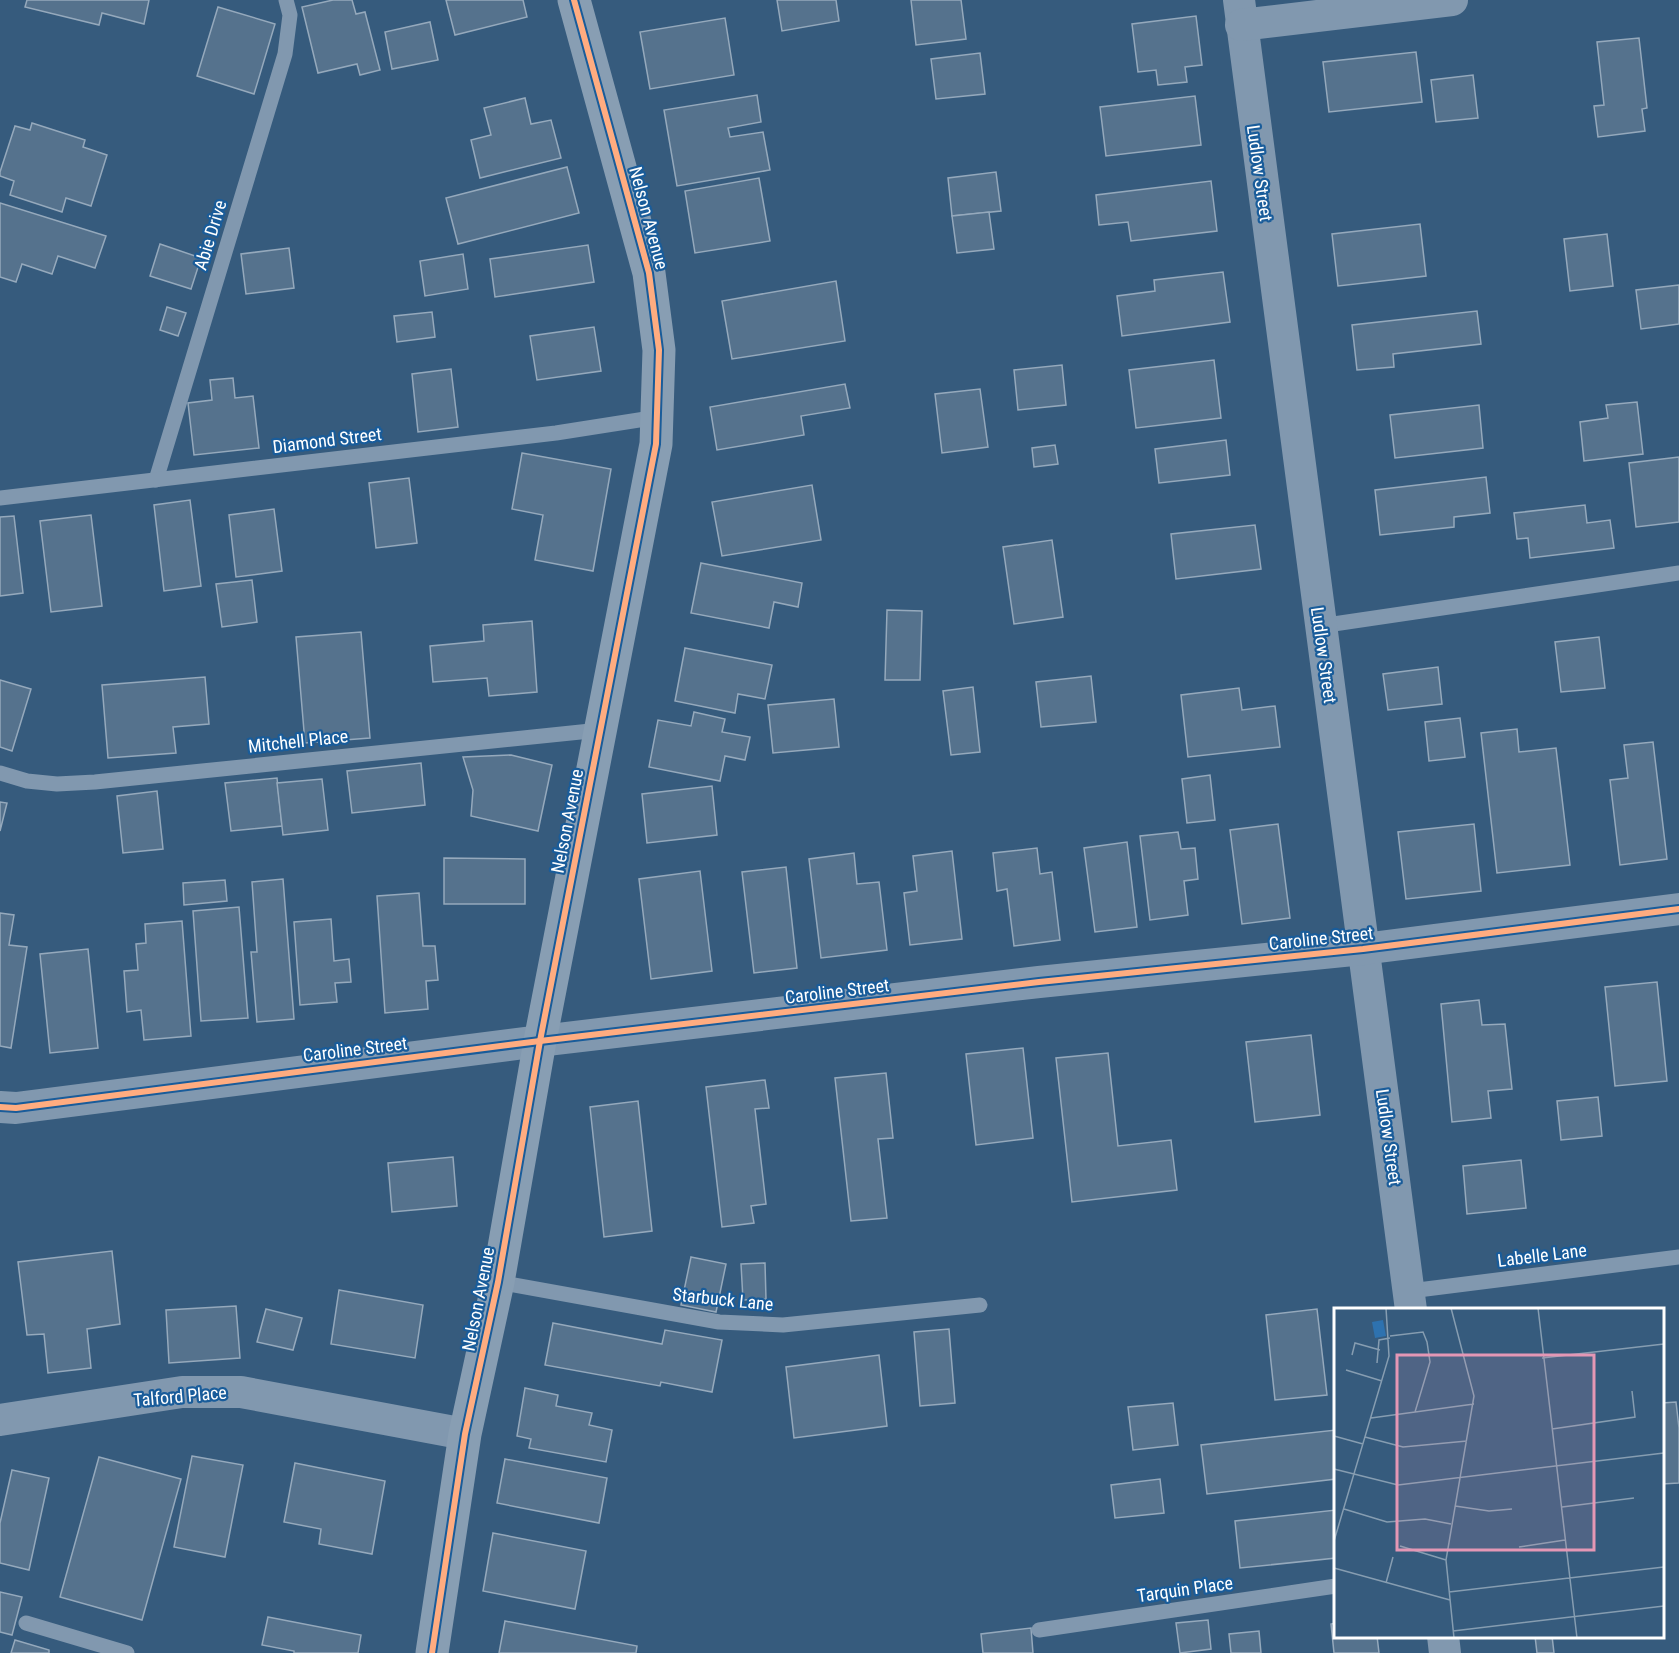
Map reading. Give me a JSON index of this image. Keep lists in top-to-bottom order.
{
  "streets": {
    "street": [
      "Ludlow Street",
      "Nelson Avenue",
      "Caroline Street",
      "Talford Place"
    ],
    "lane": [
      "Abie Drive",
      "Diamond Street",
      "Mitchell Place",
      "Labelle Lane",
      "Starbuck Lane",
      "Tarquin Place"
    ]
  },
  "crossings": [
    ["Ludlow Street", "Caroline Street"],
    ["Ludlow Street", "Labelle Lane"],
    ["Nelson Avenue", "Diamond Street"],
    ["Nelson Avenue", "Mitchell Place"],
    ["Nelson Avenue", "Caroline Street"],
    ["Nelson Avenue", "Starbuck Lane"],
    ["Nelson Avenue", "Talford Place"],
    ["Abie Drive", "Diamond Street"]
  ]
}
